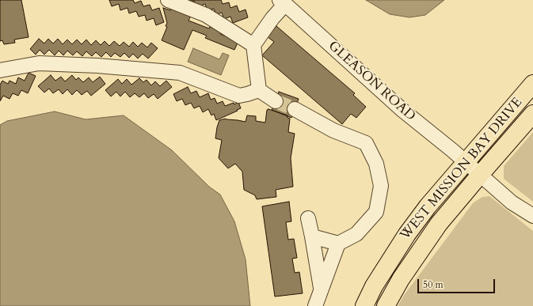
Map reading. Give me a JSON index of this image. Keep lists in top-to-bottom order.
{
  "streets": {
    "main road": ["WEST MISSION BAY DRIVE"],
    "street": ["GLEASON ROAD"]
  },
  "crossings": [
    ["GLEASON ROAD", "WEST MISSION BAY DRIVE"]
  ],
  "scale_bar": "50 m"
}
